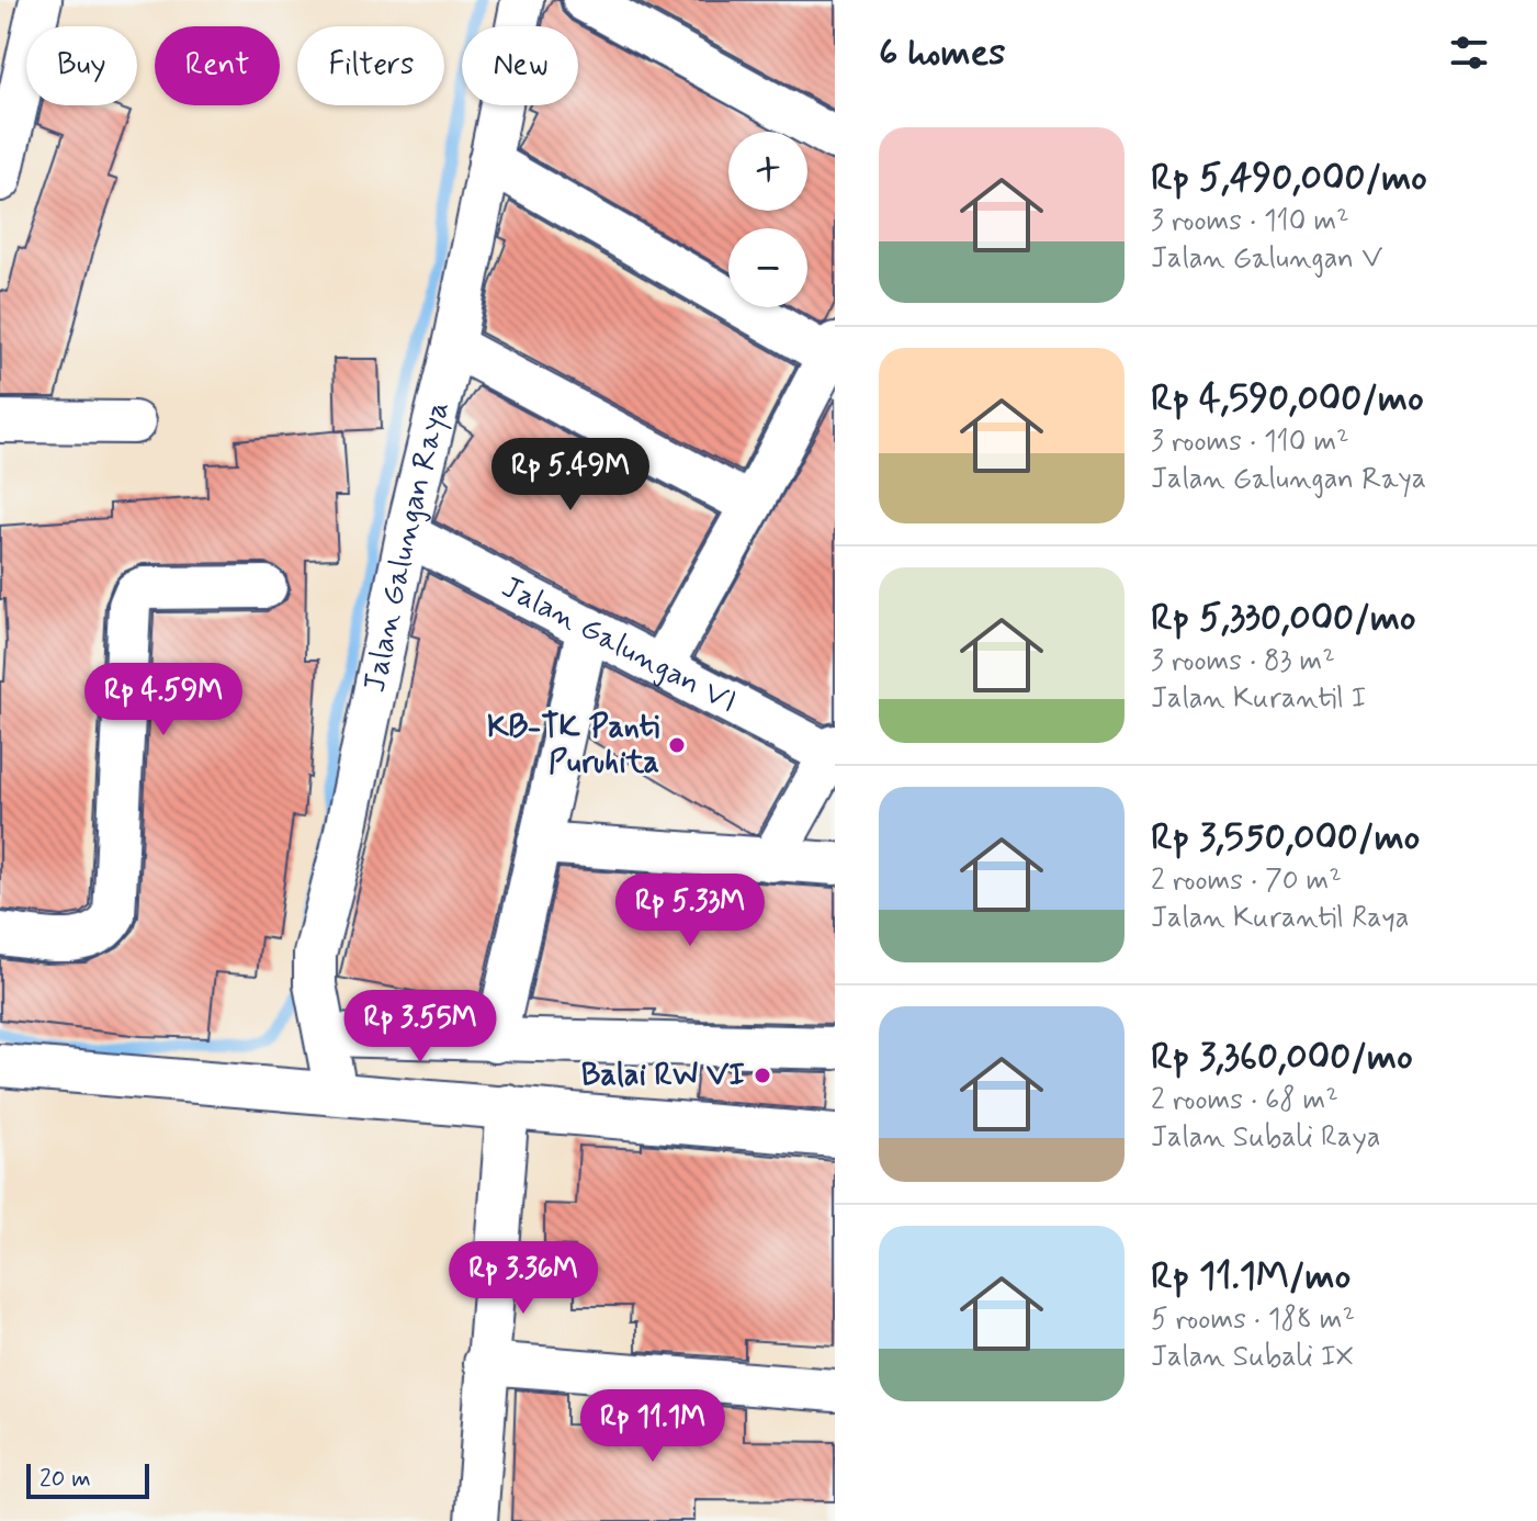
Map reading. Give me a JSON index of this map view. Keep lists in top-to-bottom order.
{
  "streets": {
    "street": ["Jalan Galungan Raya", "Jalan Galungan VI"]
  },
  "crossings": [
    ["Jalan Galungan Raya", "Jalan Galungan VI"]
  ],
  "places": ["KB-TK Panti Puruhita", "Balai RW VI"],
  "scale_bar": "20 m",
  "page": {
    "heading": "6 homes",
    "chip": [
      "Buy",
      "Rent",
      "Filters",
      "New"
    ],
    "list": [
      {
        "name": "Rp 5,490,000/mo",
        "note": "3 rooms · 110 m² · Jalan Galungan V"
      },
      {
        "name": "Rp 4,590,000/mo",
        "note": "3 rooms · 110 m² · Jalan Galungan Raya"
      },
      {
        "name": "Rp 5,330,000/mo",
        "note": "3 rooms · 83 m² · Jalan Kurantil I"
      },
      {
        "name": "Rp 3,550,000/mo",
        "note": "2 rooms · 70 m² · Jalan Kurantil Raya"
      },
      {
        "name": "Rp 3,360,000/mo",
        "note": "2 rooms · 68 m² · Jalan Subali Raya"
      },
      {
        "name": "Rp 11.1M/mo",
        "note": "5 rooms · 188 m² · Jalan Subali IX"
      }
    ],
    "map_buttons": ["+", "−"],
    "price": [
      "Rp 5.49M",
      "Rp 4.59M",
      "Rp 5.33M",
      "Rp 3.55M",
      "Rp 3.36M",
      "Rp 11.1M"
    ],
    "scale": "20 m"
  }
}
